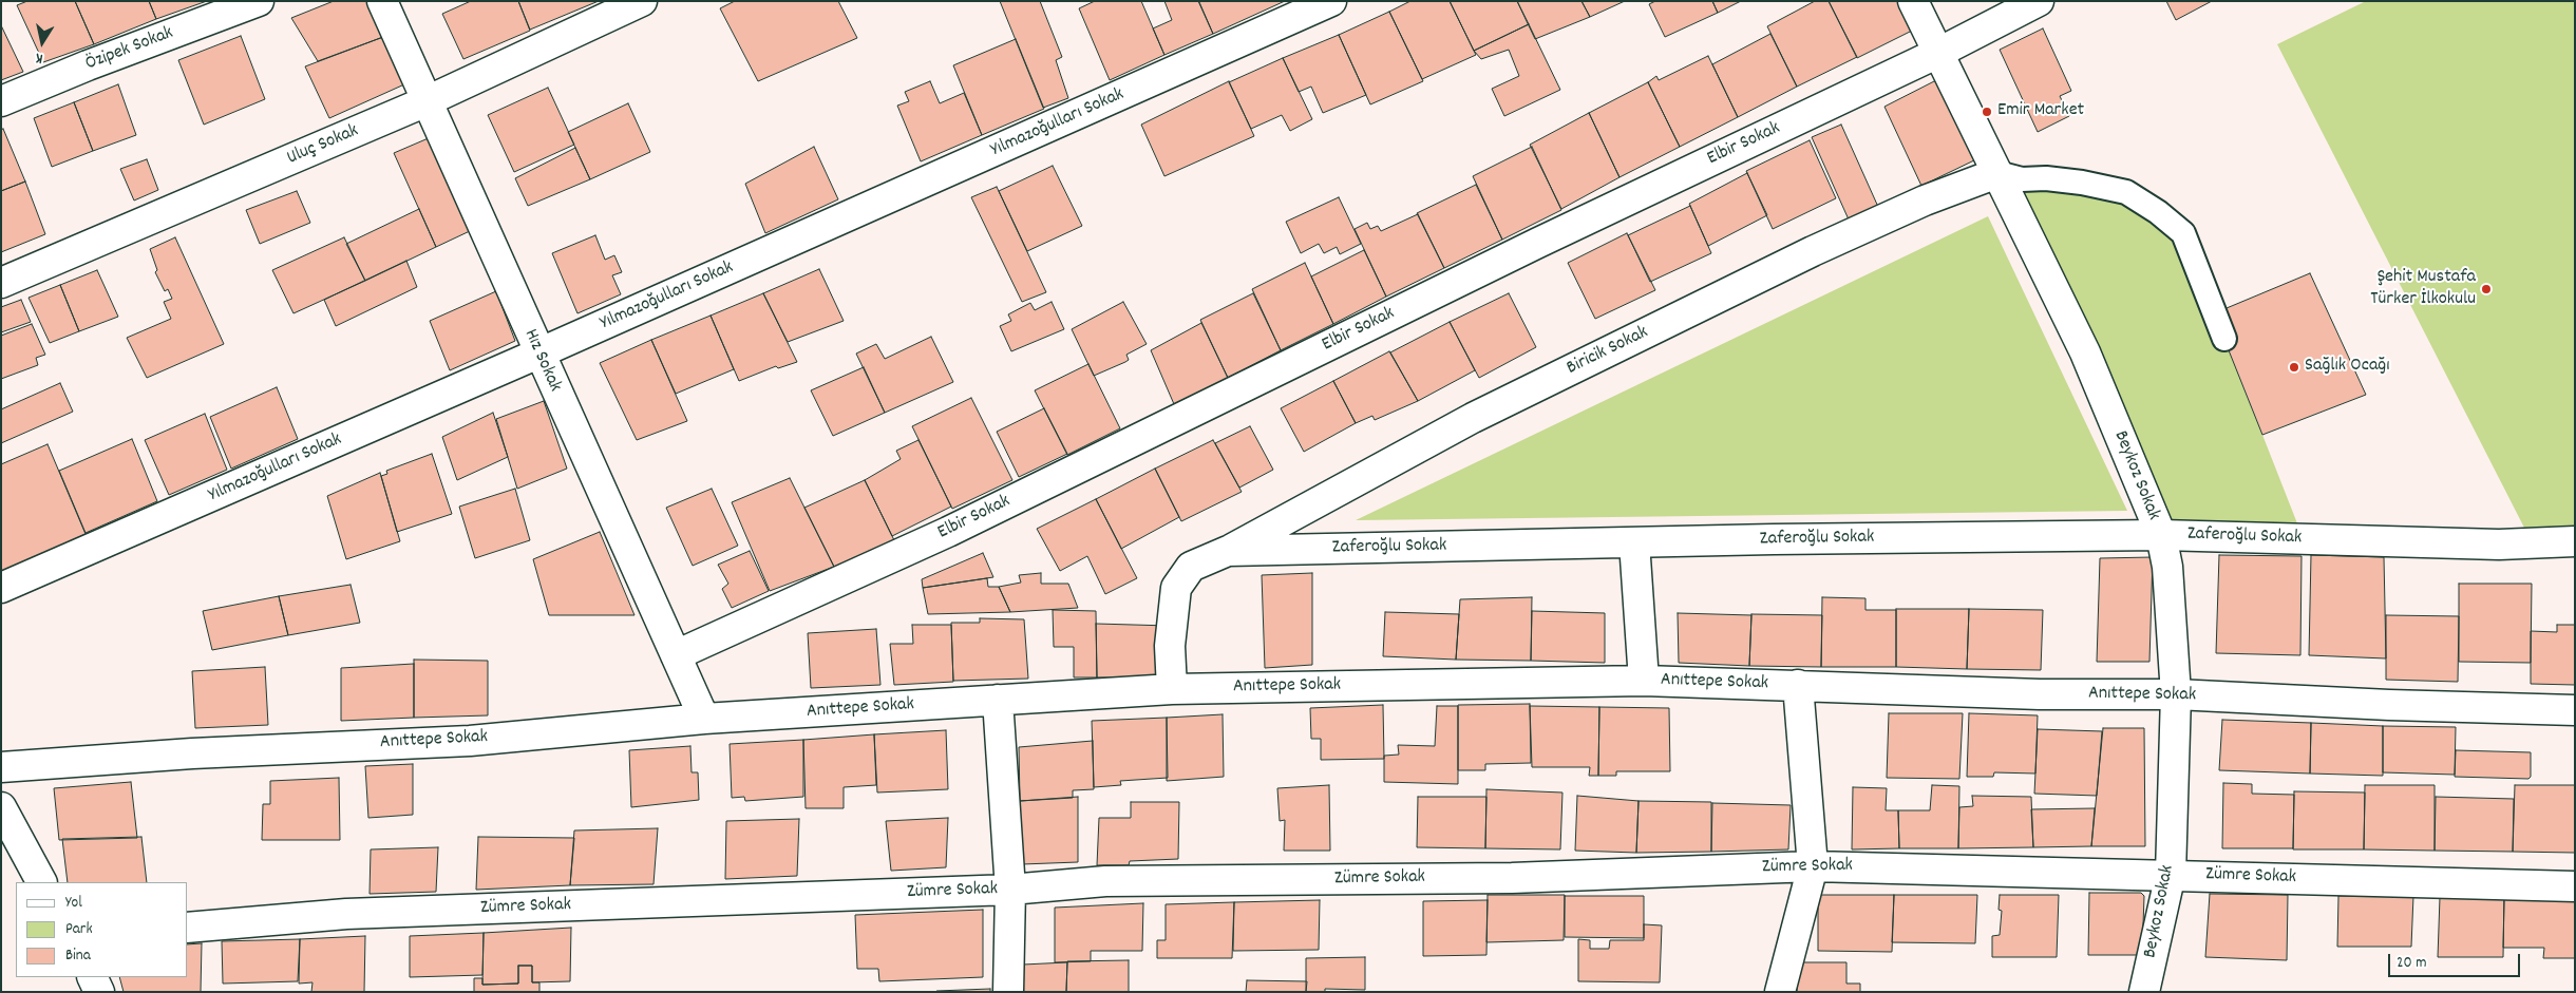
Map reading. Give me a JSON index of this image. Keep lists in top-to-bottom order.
{
  "streets": {
    "street": [
      "Özipek Sokak",
      "Yılmazoğulları Sokak",
      "Elbir Sokak",
      "Uluç Sokak",
      "Biricik Sokak",
      "Hız Sokak",
      "Beykoz Sokak",
      "Zaferoğlu Sokak",
      "Anıttepe Sokak",
      "Zümre Sokak"
    ]
  },
  "crossings": [
    ["Yılmazoğulları Sokak", "Hız Sokak"],
    ["Elbir Sokak", "Hız Sokak"],
    ["Elbir Sokak", "Beykoz Sokak"],
    ["Uluç Sokak", "Hız Sokak"],
    ["Biricik Sokak", "Beykoz Sokak"],
    ["Biricik Sokak", "Zaferoğlu Sokak"],
    ["Hız Sokak", "Anıttepe Sokak"],
    ["Beykoz Sokak", "Zaferoğlu Sokak"],
    ["Beykoz Sokak", "Anıttepe Sokak"],
    ["Beykoz Sokak", "Zümre Sokak"],
    ["Zaferoğlu Sokak", "Anıttepe Sokak"]
  ],
  "places": ["Emir Market", "Şehit Mustafa Türker İlkokulu", "Sağlık Ocağı"],
  "legend": ["Yol", "Park", "Bina"],
  "scale_bar": "20 m",
  "north": "bottom"
}
